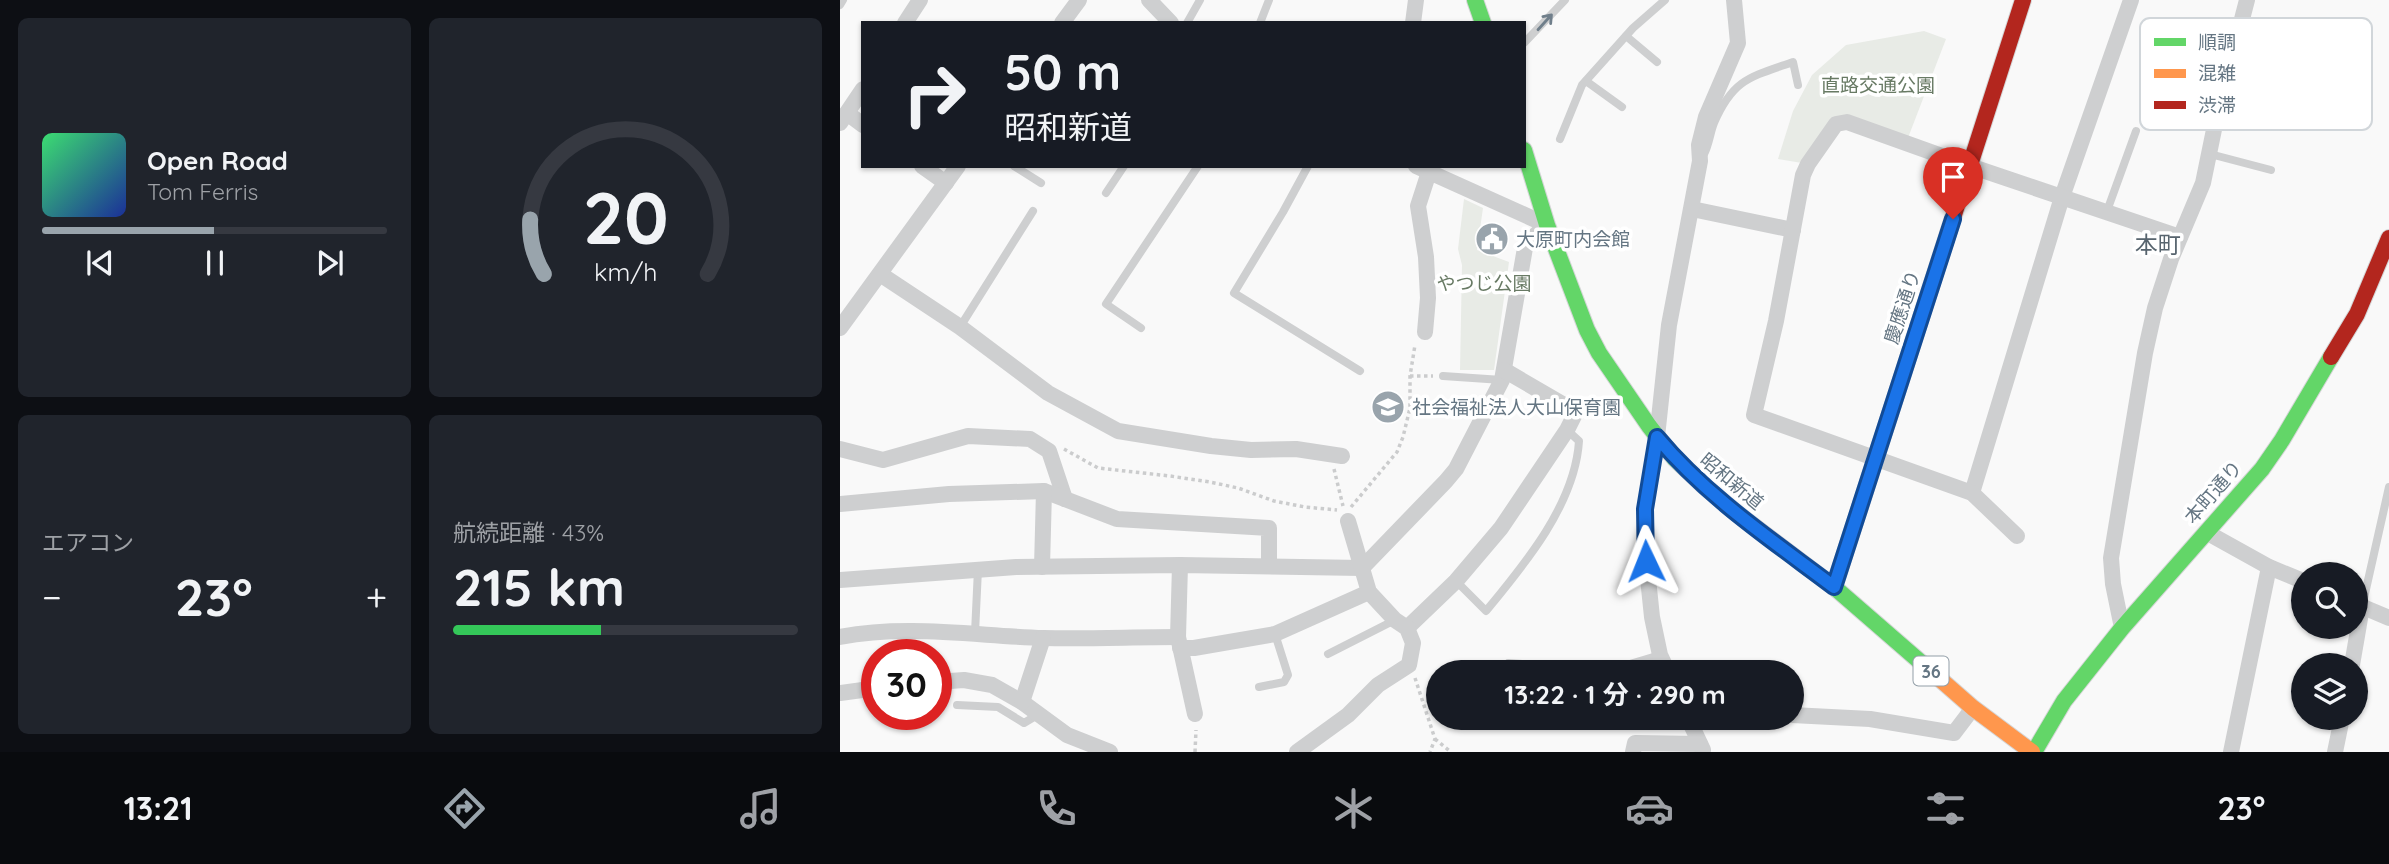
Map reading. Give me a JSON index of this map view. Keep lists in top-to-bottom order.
{
  "streets": {
    "main road": [
      "慶應通り",
      "昭和新道",
      "本町通り",
      "36"
    ]
  },
  "crossings": [
    ["慶應通り", "昭和新道"],
    ["昭和新道", "本町通り"]
  ],
  "districts": ["本町"],
  "parks": ["直路交通公園", "やつじ公園"],
  "places": {
    "public building": ["大原町内会館"],
    "school or university": ["社会福祉法人大山保育園"]
  },
  "legend": ["順調", "混雑", "渋滞"],
  "page": {
    "turn": ["50 m", "昭和新道"],
    "song": ["Open Road", "Tom Ferris"],
    "tile": [
      "エアコン",
      ["航続距離 · 43%", "215 km"]
    ],
    "heat": ["−", "23°", "+"],
    "limit": "30",
    "trip": "13:22 · 1 分 · 290 m",
    "tabs": ["13:21", "23°"],
    "gauge": ["20", "km/h"]
  }
}
